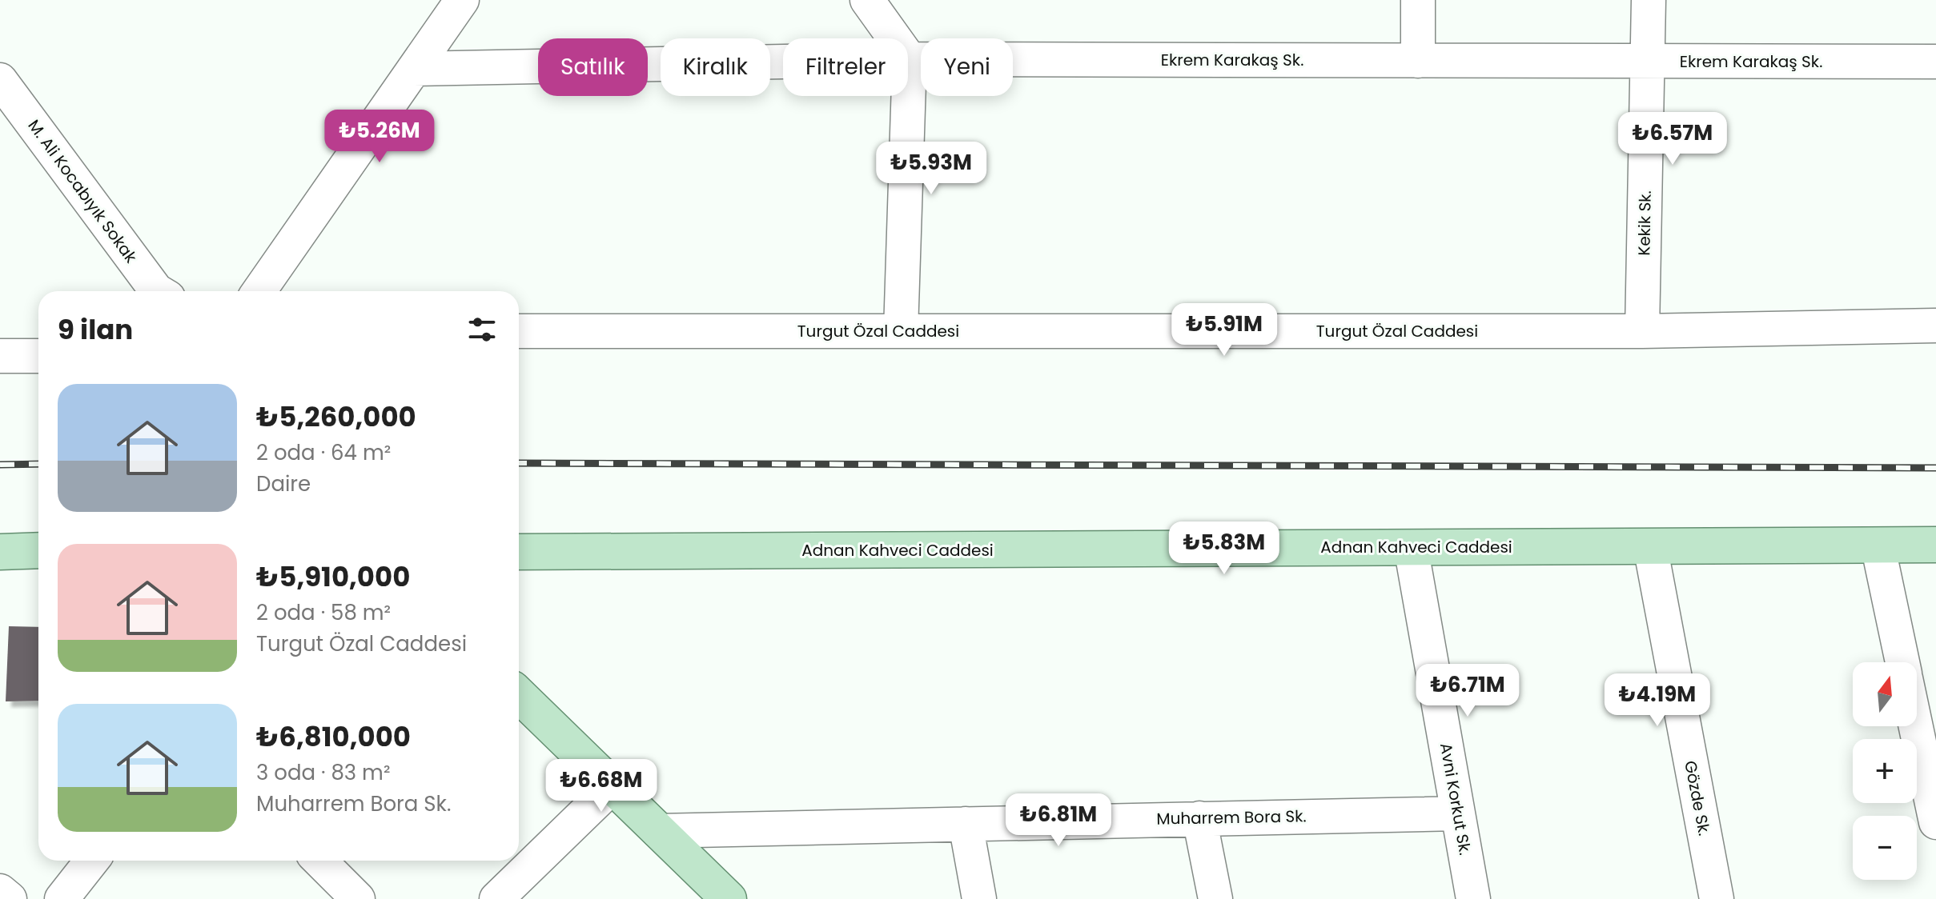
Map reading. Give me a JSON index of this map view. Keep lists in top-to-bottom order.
{
  "streets": {
    "main road": ["Adnan Kahveci Caddesi"],
    "street": [
      "Ekrem Karakaş Sk.",
      "M. Ali Kocabıyık Sokak",
      "Kekik Sk.",
      "Turgut Özal Caddesi",
      "Gözde Sk.",
      "Avni Korkut Sk.",
      "Muharrem Bora Sk."
    ]
  },
  "crossings": [
    ["Ekrem Karakaş Sk.", "Kekik Sk."],
    ["Kekik Sk.", "Turgut Özal Caddesi"],
    ["Adnan Kahveci Caddesi", "Gözde Sk."],
    ["Adnan Kahveci Caddesi", "Avni Korkut Sk."],
    ["Avni Korkut Sk.", "Muharrem Bora Sk."]
  ],
  "north": "top",
  "page": {
    "chip": [
      "Satılık",
      "Kiralık",
      "Filtreler",
      "Yeni"
    ],
    "price": [
      "₺5.26M",
      "₺6.57M",
      "₺5.93M",
      "₺5.91M",
      "₺5.83M",
      "₺6.71M",
      "₺4.19M",
      "₺6.68M",
      "₺6.81M"
    ],
    "heading": "9 ilan",
    "list": [
      {
        "name": "₺5,260,000",
        "note": "2 oda · 64 m² · Daire"
      },
      {
        "name": "₺5,910,000",
        "note": "2 oda · 58 m² · Turgut Özal Caddesi"
      },
      {
        "name": "₺6,810,000",
        "note": "3 oda · 83 m² · Muharrem Bora Sk."
      }
    ],
    "map_buttons": ["+", "−"]
  }
}
